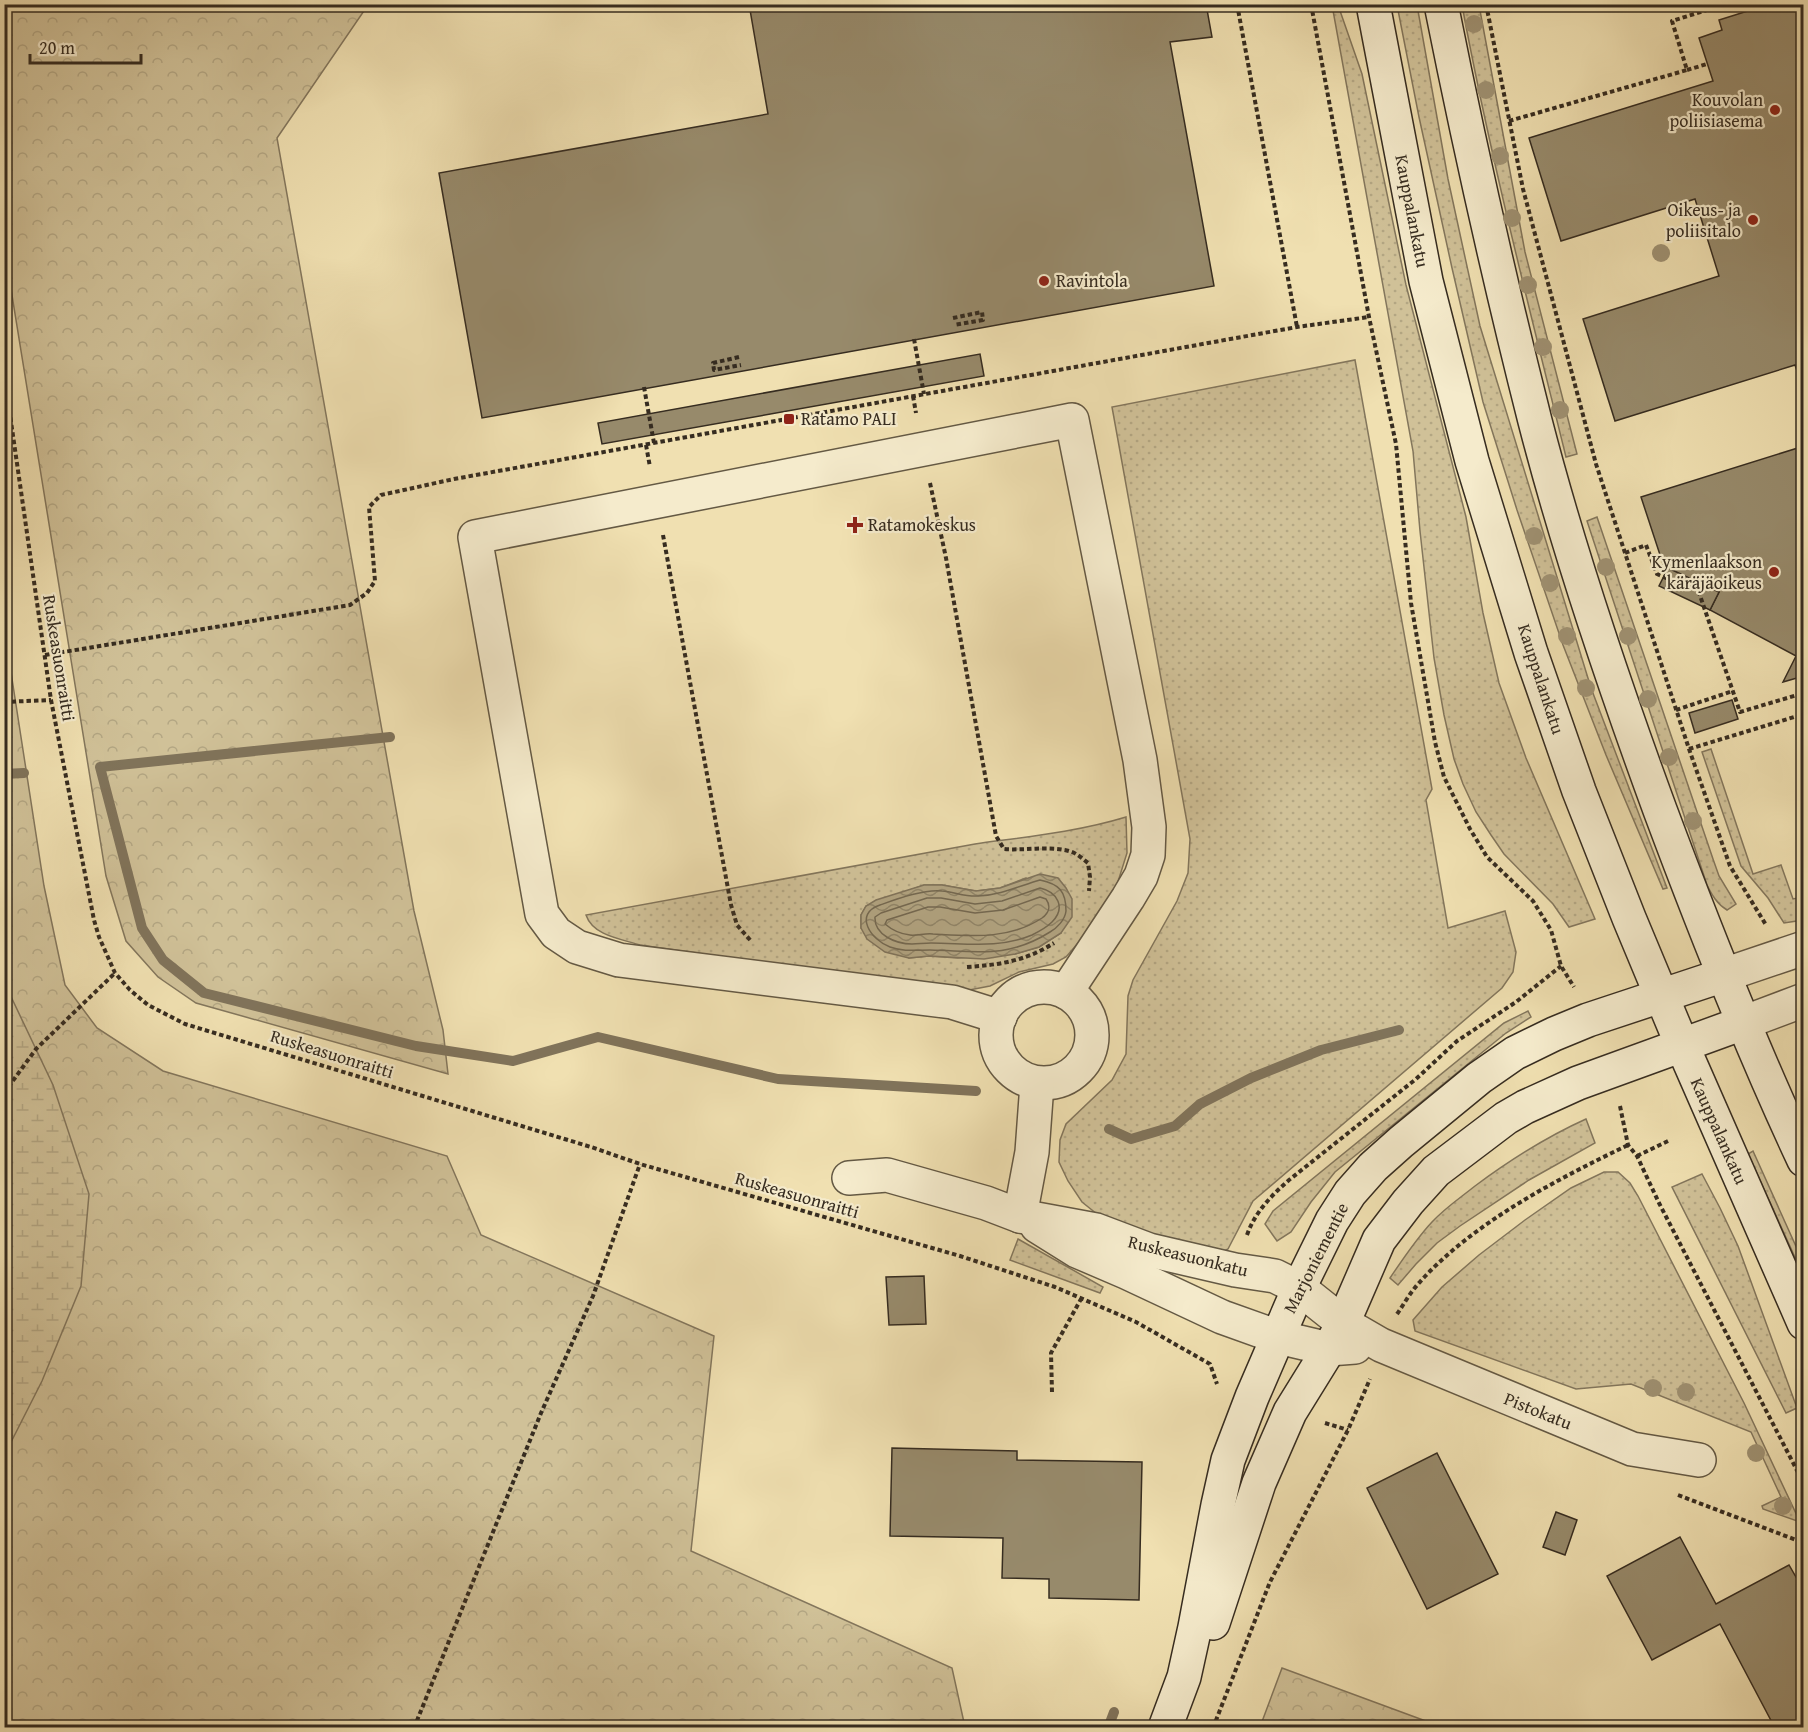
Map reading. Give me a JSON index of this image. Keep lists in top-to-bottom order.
{
  "streets": {
    "street": [
      "Kauppalankatu",
      "Ruskeasuonkatu",
      "Marjoniementie",
      "Pistokatu"
    ],
    "path": ["Ruskeasuonraitti"]
  },
  "crossings": [
    ["Kauppalankatu", "Marjoniementie"],
    ["Ruskeasuonkatu", "Marjoniementie"],
    ["Ruskeasuonkatu", "Pistokatu"],
    ["Marjoniementie", "Pistokatu"]
  ],
  "places": {
    "other": [
      "Kouvolan poliisiasema",
      "Oikeus- ja poliisitalo",
      "Ravintola",
      "Kymenlaakson käräjäoikeus"
    ],
    "transit": ["Ratamo PALI"],
    "health": ["Ratamokeskus"]
  },
  "scale_bar": "20 m"
}
